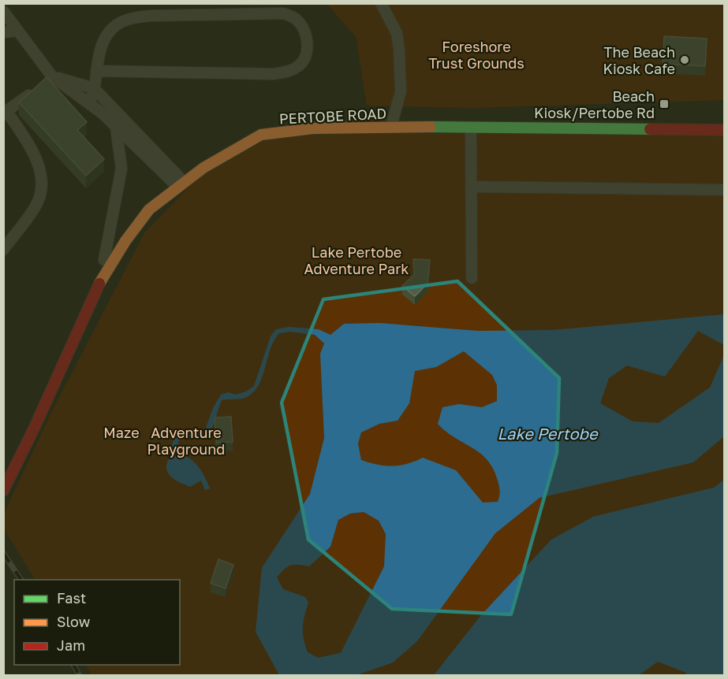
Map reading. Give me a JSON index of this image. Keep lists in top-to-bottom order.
{
  "streets": {
    "street": ["PERTOBE ROAD"]
  },
  "water": ["Lake Pertobe"],
  "parks": [
    "Foreshore Trust Grounds",
    "Lake Pertobe Adventure Park",
    "Maze",
    "Adventure Playground"
  ],
  "places": {
    "other": ["The Beach Kiosk Cafe"],
    "transit": ["Beach Kiosk/Pertobe Rd"]
  },
  "legend": ["Fast", "Slow", "Jam"]
}
